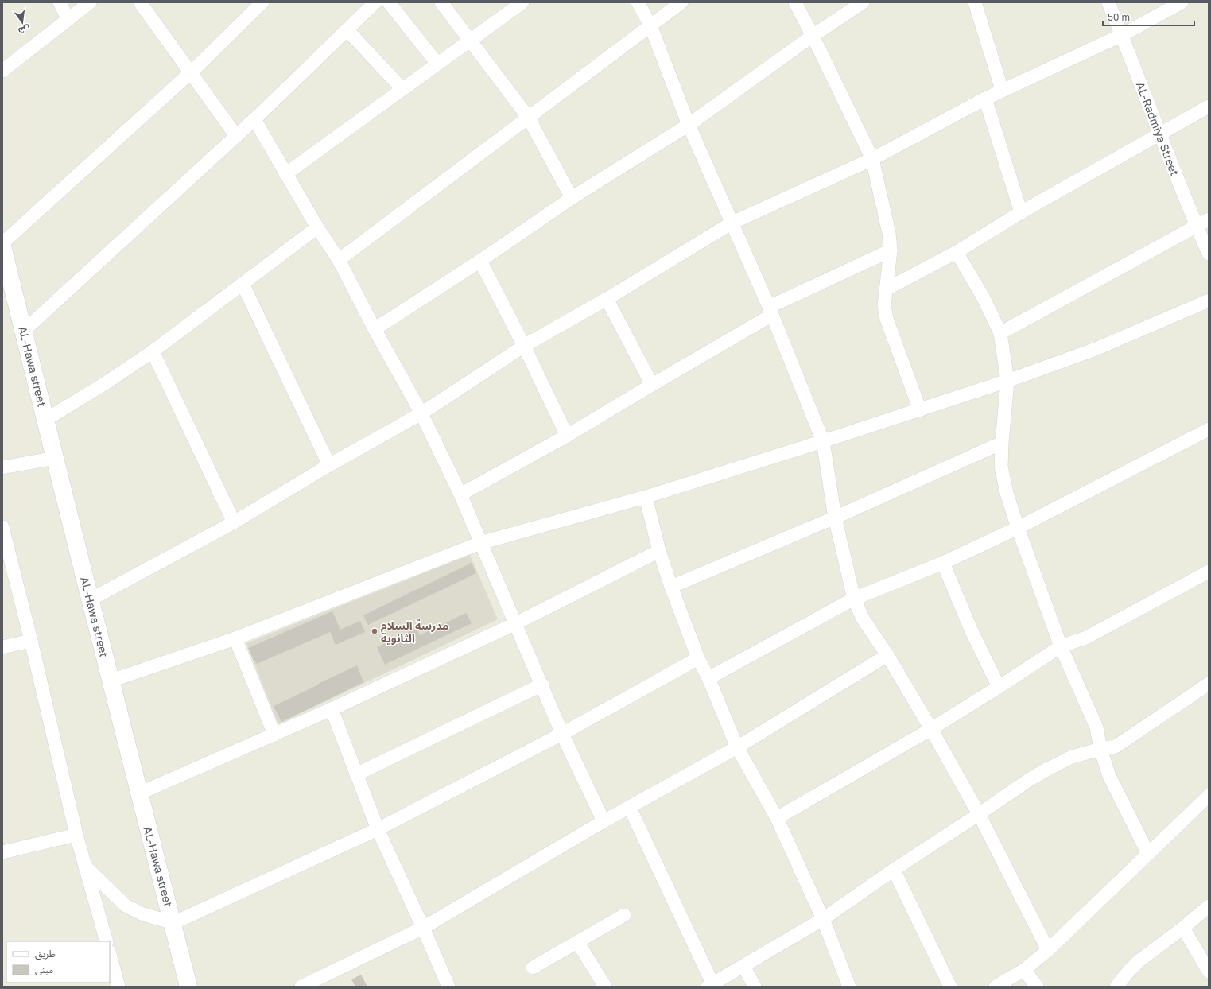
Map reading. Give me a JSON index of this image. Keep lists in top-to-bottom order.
{
  "streets": {
    "street": ["AL-Radmiya Street", "AL-Hawa street"]
  },
  "places": ["مدرسة السلام الثانوية"],
  "legend": ["طريق", "مبنى"],
  "scale_bar": "50 m",
  "north": "bottom"
}
